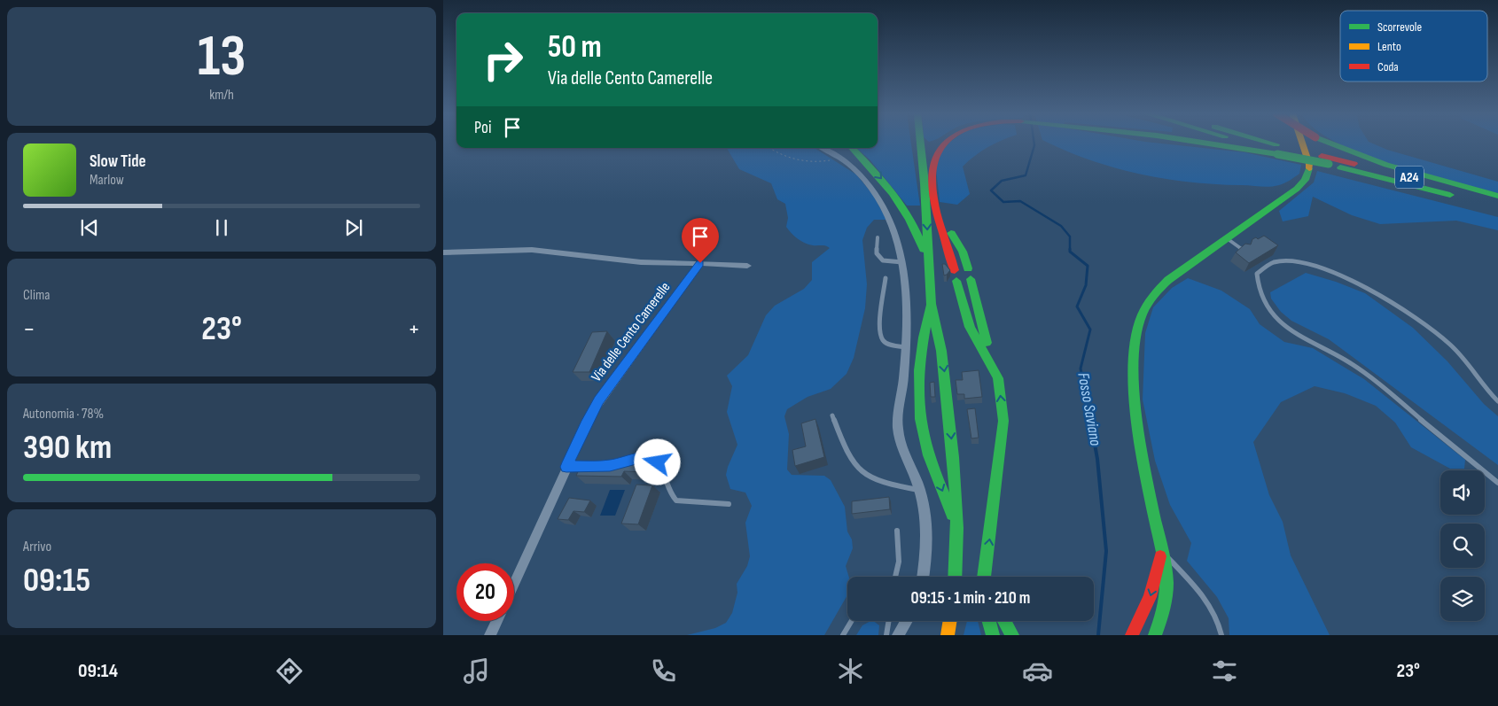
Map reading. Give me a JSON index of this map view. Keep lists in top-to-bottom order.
{
  "streets": {
    "main road": ["A24"],
    "street": ["Via delle Cento Camerelle"]
  },
  "water": ["Fosso Saviano"],
  "legend": ["Scorrevole", "Lento", "Coda"],
  "page": {
    "tile": [
      ["13", "km/h"],
      "Clima",
      ["Autonomia · 78%", "390 km"],
      ["Arrivo", "09:15"]
    ],
    "turn": ["50 m", "Via delle Cento Camerelle"],
    "then": "Poi",
    "song": ["Slow Tide", "Marlow"],
    "heat": ["−", "23°", "+"],
    "limit": "20",
    "trip": "09:15 · 1 min · 210 m",
    "tabs": ["09:14", "23°"]
  }
}
